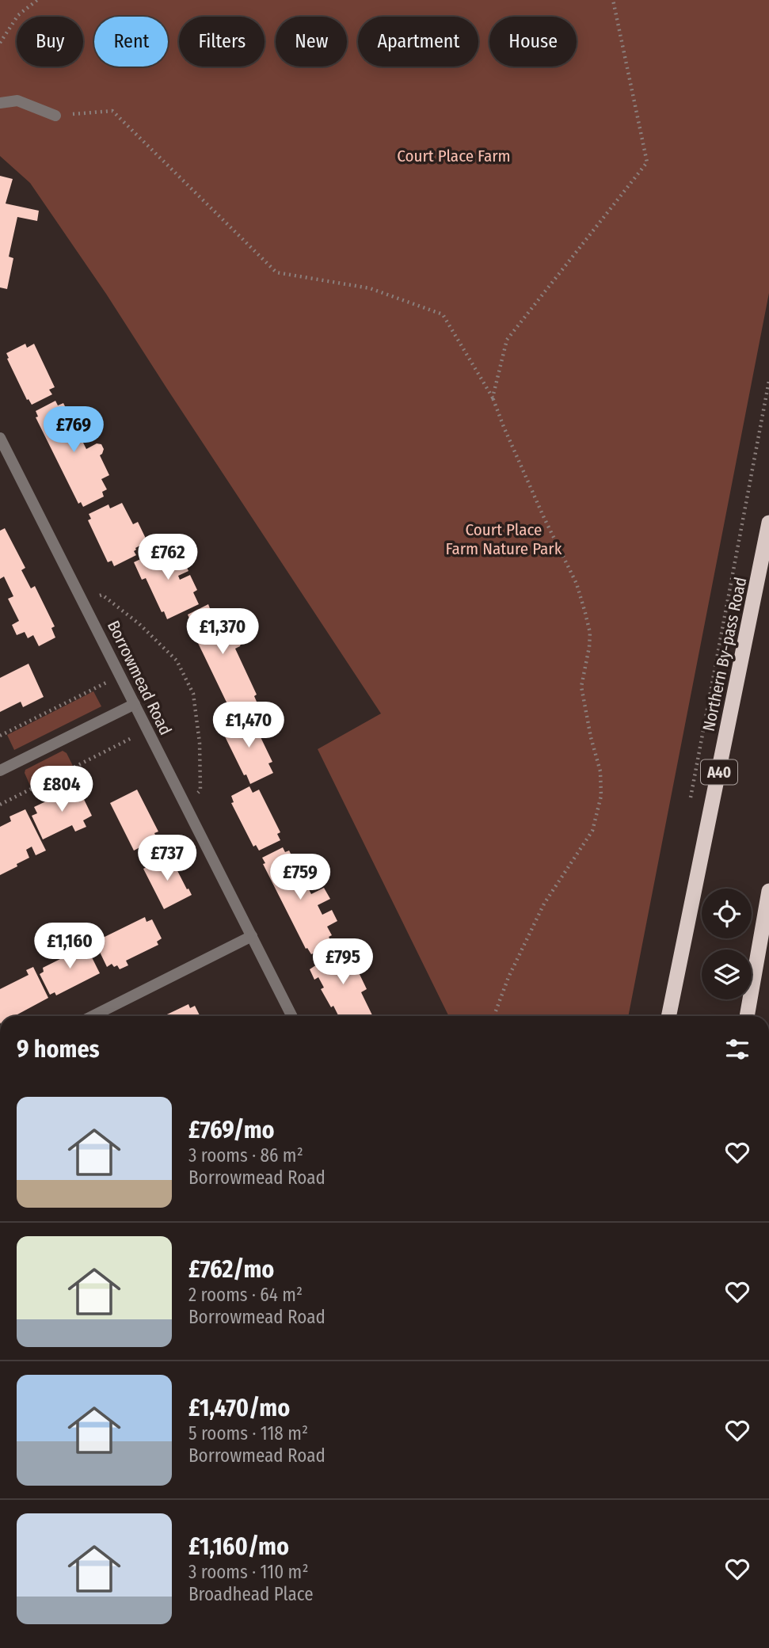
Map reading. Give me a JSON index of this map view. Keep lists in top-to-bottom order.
{
  "streets": {
    "highway": ["Northern By-pass Road", "A40"],
    "street": ["Borrowmead Road"]
  },
  "parks": ["Court Place Farm", "Court Place Farm Nature Park"],
  "page": {
    "chip": [
      "Buy",
      "Rent",
      "Filters",
      "New",
      "Apartment",
      "House"
    ],
    "price": [
      "£769",
      "£762",
      "£1,370",
      "£1,470",
      "£804",
      "£737",
      "£759",
      "£1,160",
      "£795"
    ],
    "heading": "9 homes",
    "list": [
      {
        "name": "£769/mo",
        "note": "3 rooms · 86 m² · Borrowmead Road"
      },
      {
        "name": "£762/mo",
        "note": "2 rooms · 64 m² · Borrowmead Road"
      },
      {
        "name": "£1,470/mo",
        "note": "5 rooms · 118 m² · Borrowmead Road"
      },
      {
        "name": "£1,160/mo",
        "note": "3 rooms · 110 m² · Broadhead Place"
      }
    ]
  }
}
